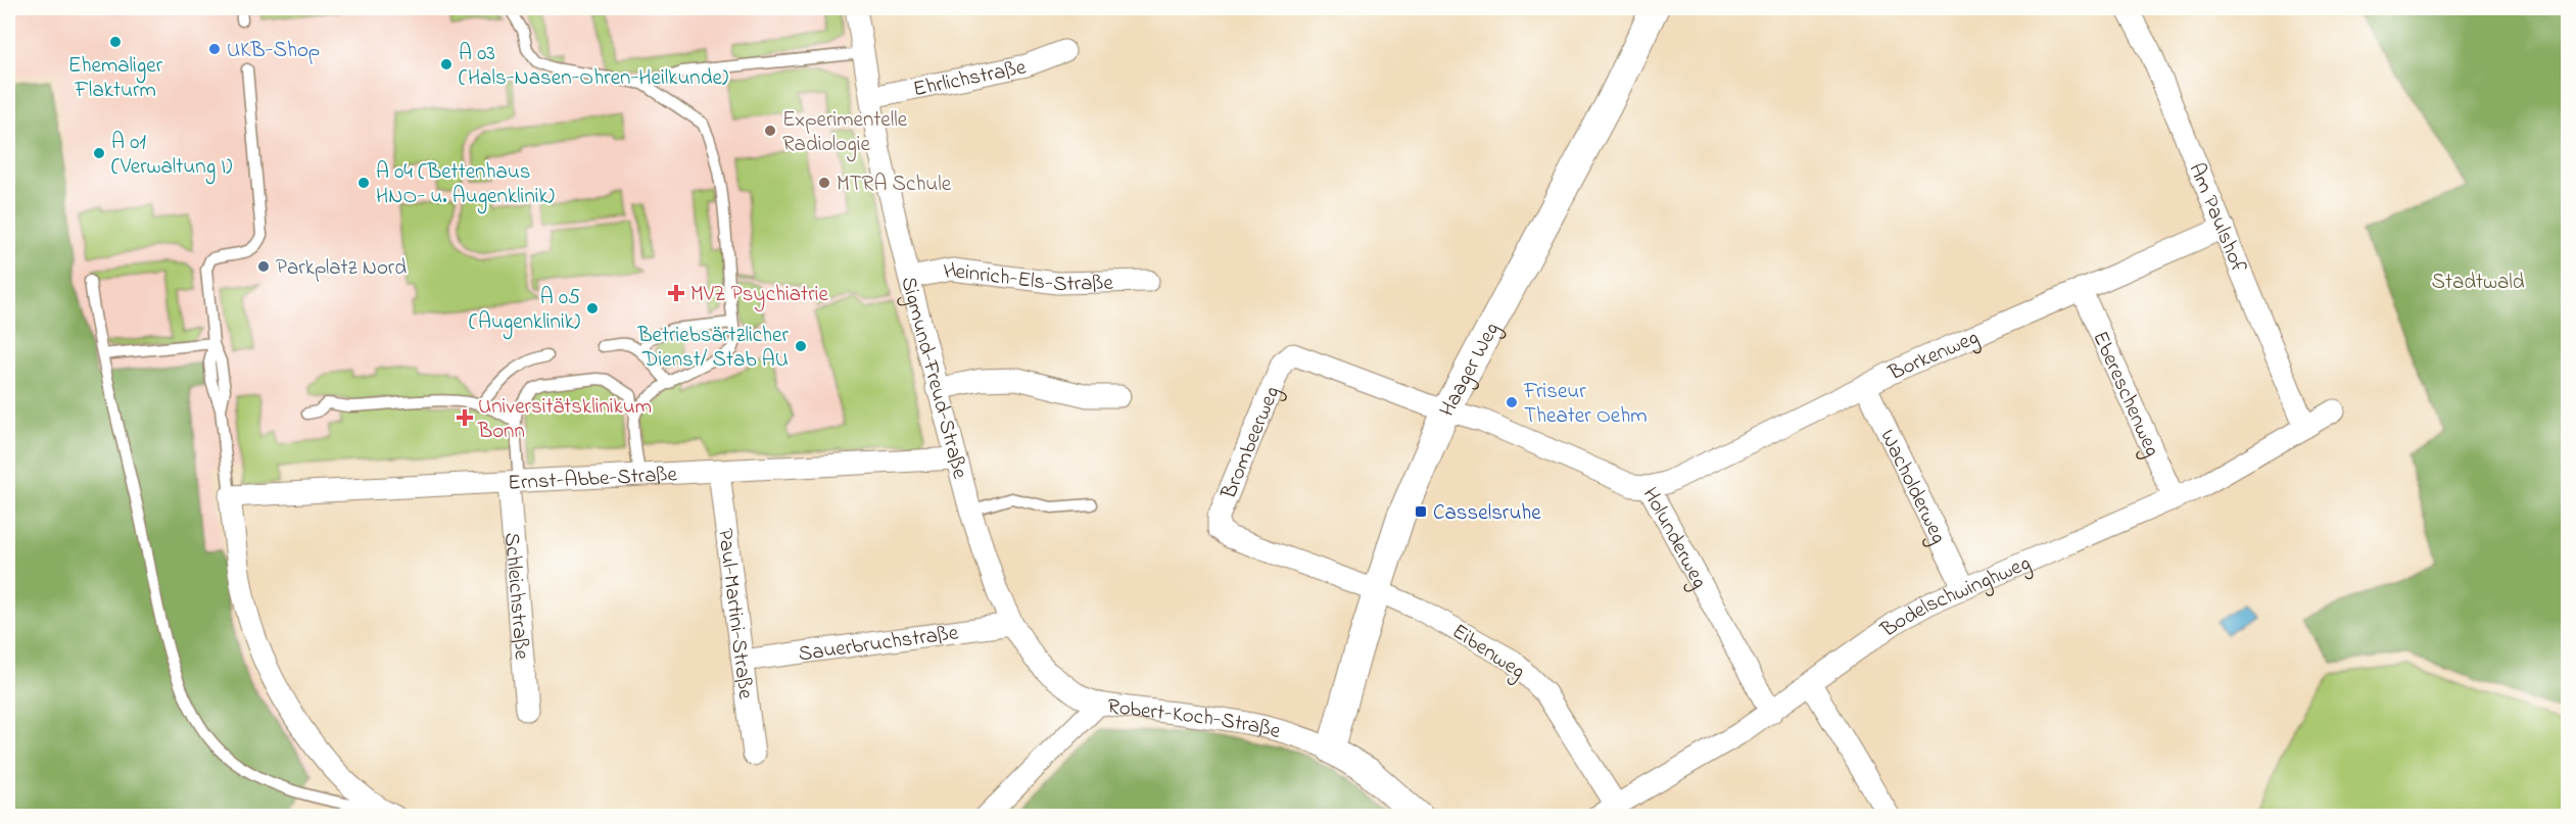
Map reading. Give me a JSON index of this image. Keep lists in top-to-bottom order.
{
  "streets": {
    "street": [
      "Ehrlichstraße",
      "Am Paulshof",
      "Heinrich-Els-Straße",
      "Borkenweg",
      "Haager Weg",
      "Sigmund-Freud-Straße",
      "Ebereschenweg",
      "Brombeerweg",
      "Ernst-Abbe-Straße",
      "Wacholderweg",
      "Holunderweg",
      "Schleichstraße",
      "Bodelschwinghweg",
      "Paul-Martini-Straße",
      "Sauerbruchstraße",
      "Eibenweg",
      "Robert-Koch-Straße"
    ]
  },
  "crossings": [
    ["Ehrlichstraße", "Sigmund-Freud-Straße"],
    ["Am Paulshof", "Borkenweg"],
    ["Am Paulshof", "Bodelschwinghweg"],
    ["Heinrich-Els-Straße", "Sigmund-Freud-Straße"],
    ["Borkenweg", "Ebereschenweg"],
    ["Borkenweg", "Wacholderweg"],
    ["Borkenweg", "Holunderweg"],
    ["Haager Weg", "Brombeerweg"],
    ["Haager Weg", "Holunderweg"],
    ["Haager Weg", "Eibenweg"],
    ["Haager Weg", "Robert-Koch-Straße"],
    ["Sigmund-Freud-Straße", "Ernst-Abbe-Straße"],
    ["Sigmund-Freud-Straße", "Sauerbruchstraße"],
    ["Sigmund-Freud-Straße", "Robert-Koch-Straße"],
    ["Ebereschenweg", "Bodelschwinghweg"],
    ["Brombeerweg", "Holunderweg"],
    ["Brombeerweg", "Eibenweg"],
    ["Ernst-Abbe-Straße", "Schleichstraße"],
    ["Ernst-Abbe-Straße", "Paul-Martini-Straße"],
    ["Wacholderweg", "Bodelschwinghweg"],
    ["Holunderweg", "Bodelschwinghweg"],
    ["Bodelschwinghweg", "Eibenweg"],
    ["Paul-Martini-Straße", "Sauerbruchstraße"]
  ],
  "parks": ["Stadtwald"],
  "places": {
    "other": [
      "Ehemaliger Flakturm",
      "UKB-Shop",
      "A 03 (Hals-Nasen-Ohren-Heilkunde)",
      "Experimentelle Radiologie",
      "A 01 (Verwaltung I)",
      "A 04 (Bettenhaus HNO- u. Augenklinik)",
      "MTRA Schule",
      "Parkplatz Nord",
      "A 05 (Augenklinik)",
      "Betriebsärtzlicher Dienst/ Stab AU",
      "Friseur Theater Oehm"
    ],
    "health": ["MVZ Psychiatrie", "Universitätsklinikum Bonn"],
    "transit": ["Casselsruhe"]
  }
}
